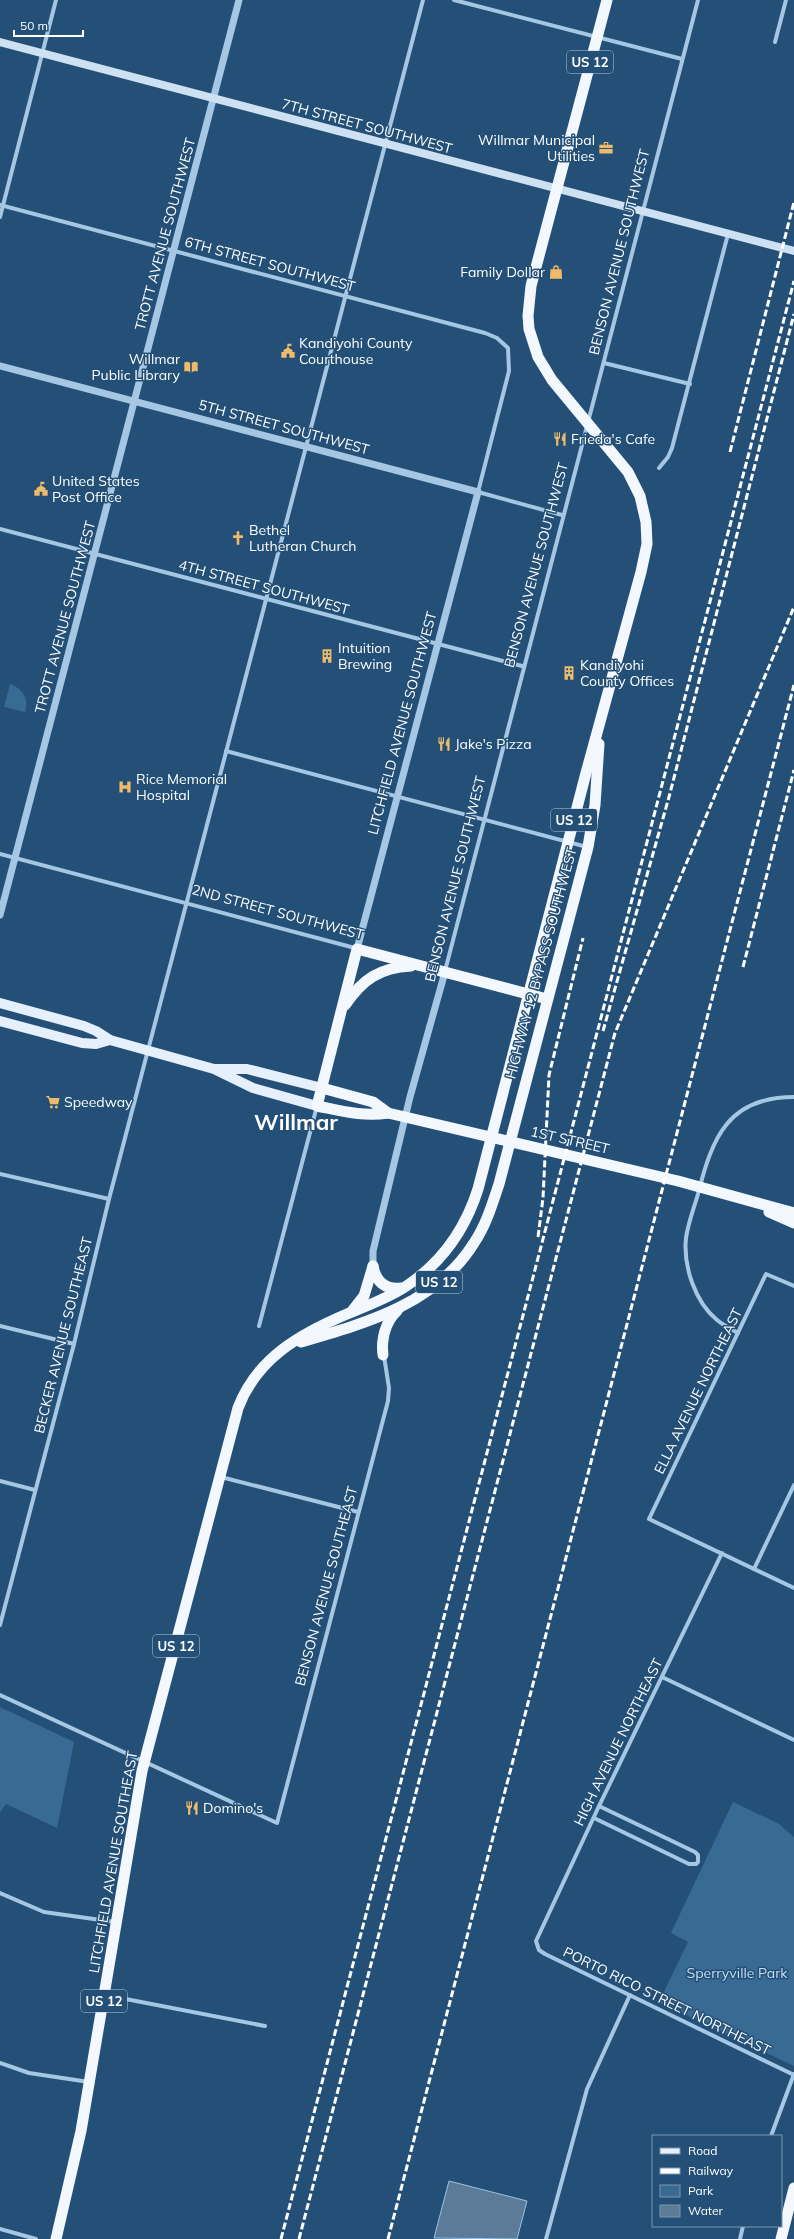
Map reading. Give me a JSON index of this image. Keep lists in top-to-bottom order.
{
  "streets": {
    "highway": [
      "US 12",
      "LITCHFIELD AVENUE SOUTHWEST",
      "2ND STREET SOUTHWEST",
      "HIGHWAY 12 BYPASS SOUTHWEST",
      "1ST STREET",
      "LITCHFIELD AVENUE SOUTHEAST"
    ],
    "main road": ["7TH STREET SOUTHWEST"],
    "street": [
      "TROTT AVENUE SOUTHWEST",
      "BENSON AVENUE SOUTHWEST",
      "6TH STREET SOUTHWEST",
      "5TH STREET SOUTHWEST",
      "4TH STREET SOUTHWEST",
      "BECKER AVENUE SOUTHEAST",
      "ELLA AVENUE NORTHEAST",
      "BENSON AVENUE SOUTHEAST",
      "HIGH AVENUE NORTHEAST",
      "PORTO RICO STREET NORTHEAST"
    ]
  },
  "crossings": [
    ["US 12", "7TH STREET SOUTHWEST"],
    ["US 12", "HIGHWAY 12 BYPASS SOUTHWEST"],
    ["US 12", "LITCHFIELD AVENUE SOUTHEAST"],
    ["7TH STREET SOUTHWEST", "TROTT AVENUE SOUTHWEST"],
    ["7TH STREET SOUTHWEST", "BENSON AVENUE SOUTHWEST"],
    ["7TH STREET SOUTHWEST", "HIGHWAY 12 BYPASS SOUTHWEST"],
    ["7TH STREET SOUTHWEST", "BECKER AVENUE SOUTHEAST"],
    ["TROTT AVENUE SOUTHWEST", "6TH STREET SOUTHWEST"],
    ["TROTT AVENUE SOUTHWEST", "5TH STREET SOUTHWEST"],
    ["TROTT AVENUE SOUTHWEST", "4TH STREET SOUTHWEST"],
    ["TROTT AVENUE SOUTHWEST", "2ND STREET SOUTHWEST"],
    ["BENSON AVENUE SOUTHWEST", "5TH STREET SOUTHWEST"],
    ["BENSON AVENUE SOUTHWEST", "4TH STREET SOUTHWEST"],
    ["BENSON AVENUE SOUTHWEST", "2ND STREET SOUTHWEST"],
    ["BENSON AVENUE SOUTHWEST", "HIGHWAY 12 BYPASS SOUTHWEST"],
    ["6TH STREET SOUTHWEST", "LITCHFIELD AVENUE SOUTHWEST"],
    ["6TH STREET SOUTHWEST", "BECKER AVENUE SOUTHEAST"],
    ["5TH STREET SOUTHWEST", "LITCHFIELD AVENUE SOUTHWEST"],
    ["5TH STREET SOUTHWEST", "BECKER AVENUE SOUTHEAST"],
    ["4TH STREET SOUTHWEST", "LITCHFIELD AVENUE SOUTHWEST"],
    ["4TH STREET SOUTHWEST", "BECKER AVENUE SOUTHEAST"],
    ["LITCHFIELD AVENUE SOUTHWEST", "2ND STREET SOUTHWEST"],
    ["LITCHFIELD AVENUE SOUTHWEST", "1ST STREET"],
    ["2ND STREET SOUTHWEST", "HIGHWAY 12 BYPASS SOUTHWEST"],
    ["2ND STREET SOUTHWEST", "BECKER AVENUE SOUTHEAST"],
    ["ELLA AVENUE NORTHEAST", "HIGH AVENUE NORTHEAST"],
    ["BENSON AVENUE SOUTHEAST", "LITCHFIELD AVENUE SOUTHEAST"],
    ["HIGH AVENUE NORTHEAST", "PORTO RICO STREET NORTHEAST"]
  ],
  "districts": ["Willmar"],
  "parks": ["Sperryville Park"],
  "places": {
    "office": ["Willmar Municipal Utilities"],
    "shop": ["Family Dollar"],
    "public building": ["Kandiyohi County Courthouse", "United States Post Office"],
    "library": ["Willmar Public Library"],
    "restaurant": ["Frieda's Cafe", "Jake's Pizza", "Domino's"],
    "church": ["Bethel Lutheran Church"],
    "building": ["Intuition Brewing", "Kandiyohi County Offices"],
    "hospital": ["Rice Memorial Hospital"],
    "supermarket": ["Speedway"]
  },
  "legend": [
    "Road",
    "Railway",
    "Park",
    "Water"
  ],
  "scale_bar": "50 m"
}
